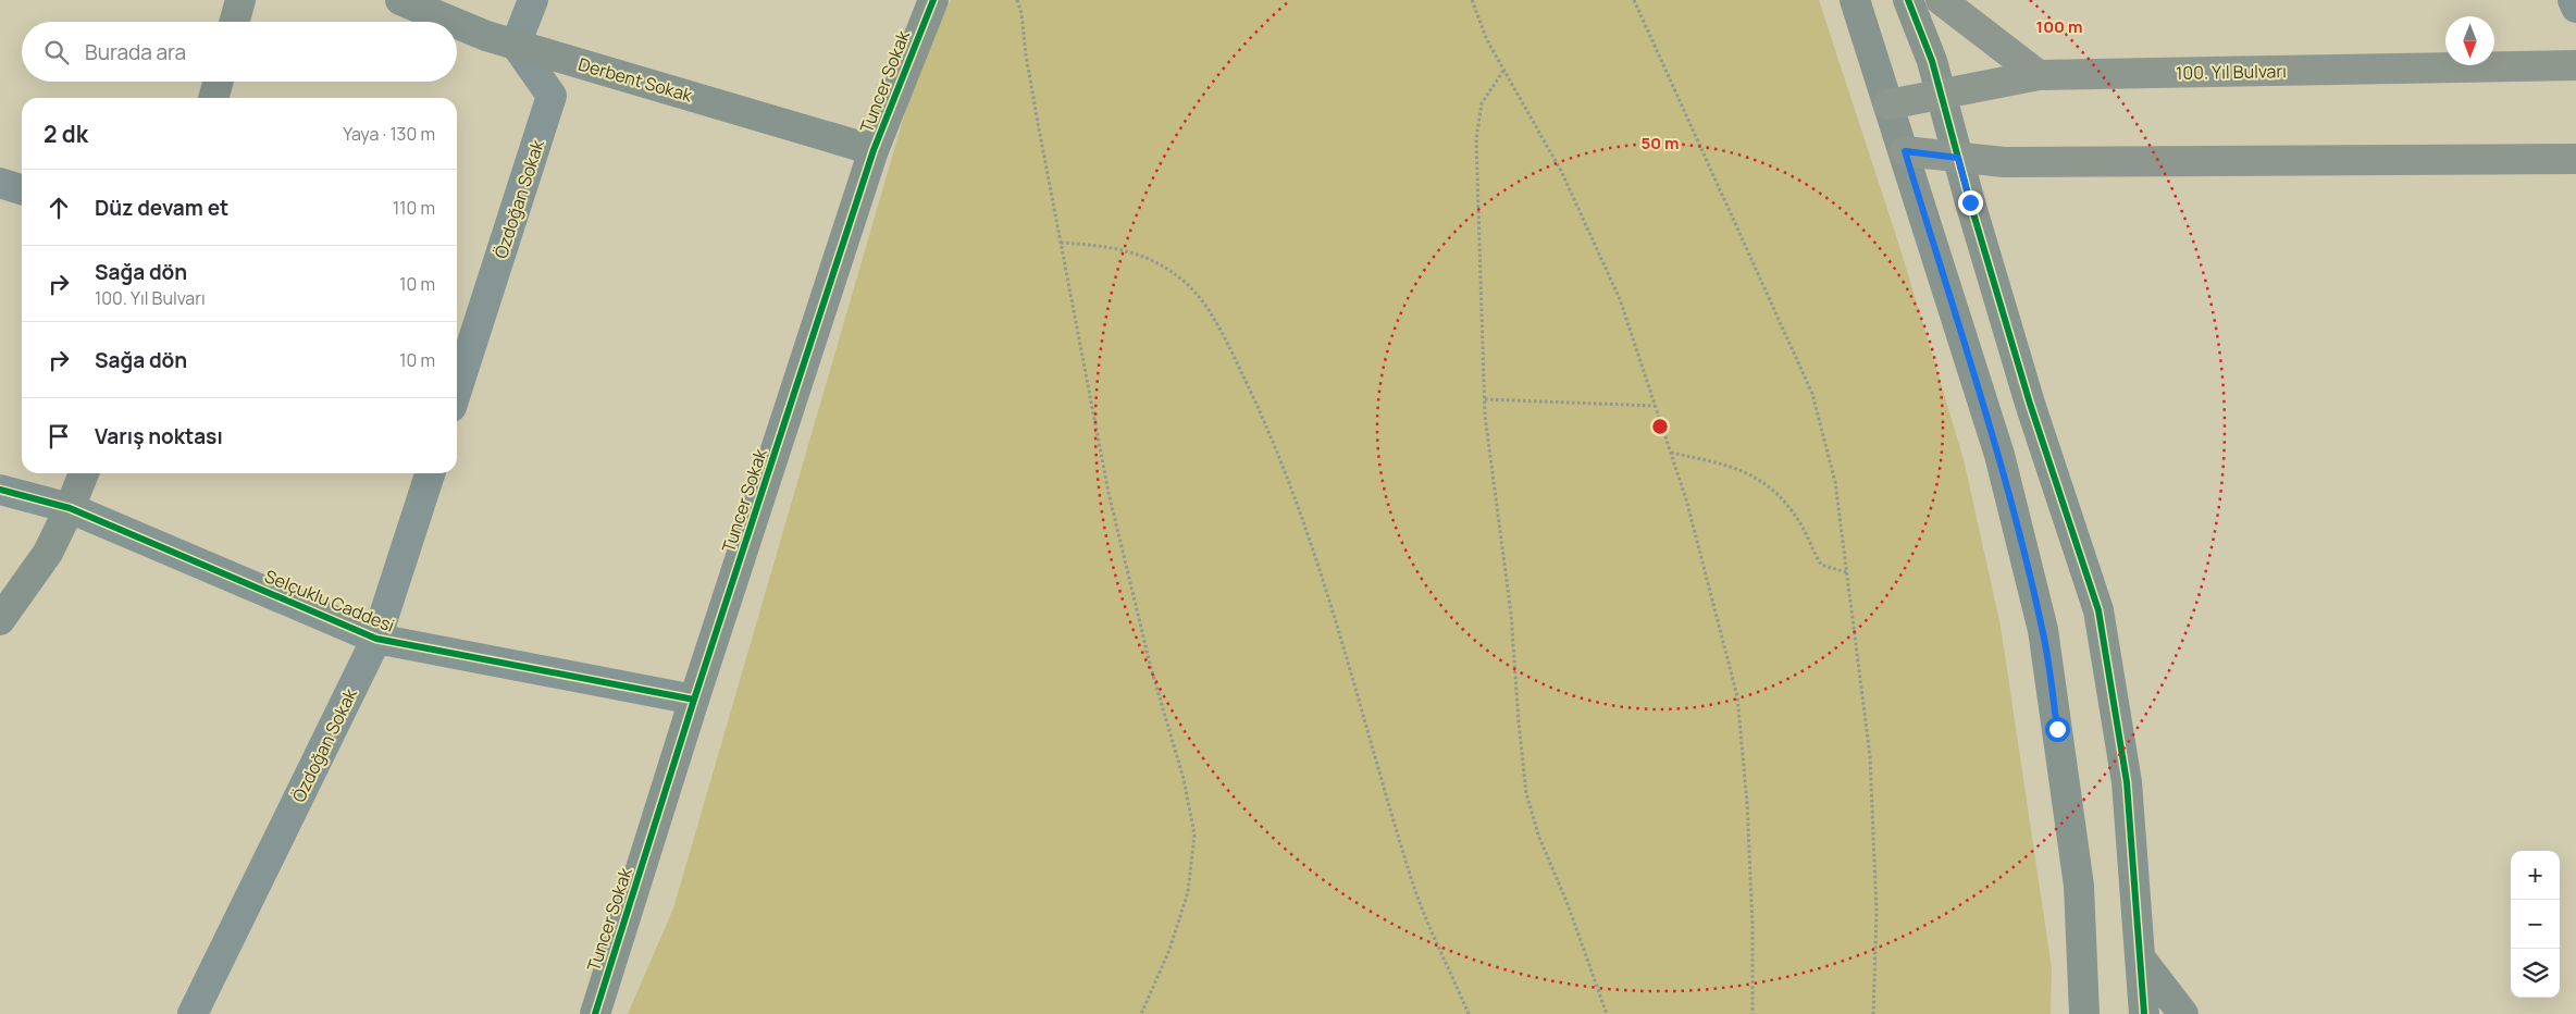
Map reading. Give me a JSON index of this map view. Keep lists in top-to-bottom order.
{
  "streets": {
    "main road": ["100. Yıl Bulvarı"],
    "street": [
      "Derbent Sokak",
      "Tuncer Sokak",
      "Özdoğan Sokak",
      "Selçuklu Caddesi"
    ]
  },
  "crossings": [
    ["Derbent Sokak", "Tuncer Sokak"],
    ["Derbent Sokak", "Özdoğan Sokak"],
    ["Tuncer Sokak", "Selçuklu Caddesi"],
    ["Özdoğan Sokak", "Selçuklu Caddesi"]
  ],
  "north": "bottom",
  "page": {
    "search": "Burada ara",
    "heading": ["2 dk", "Yaya · 130 m"],
    "list": [
      ["Düz devam et", "110 m"],
      ["Sağa dön", "100. Yıl Bulvarı", "10 m"],
      ["Sağa dön", "10 m"],
      "Varış noktası"
    ],
    "map_buttons": ["+", "−"]
  },
  "rings": ["100 m", "50 m"]
}
